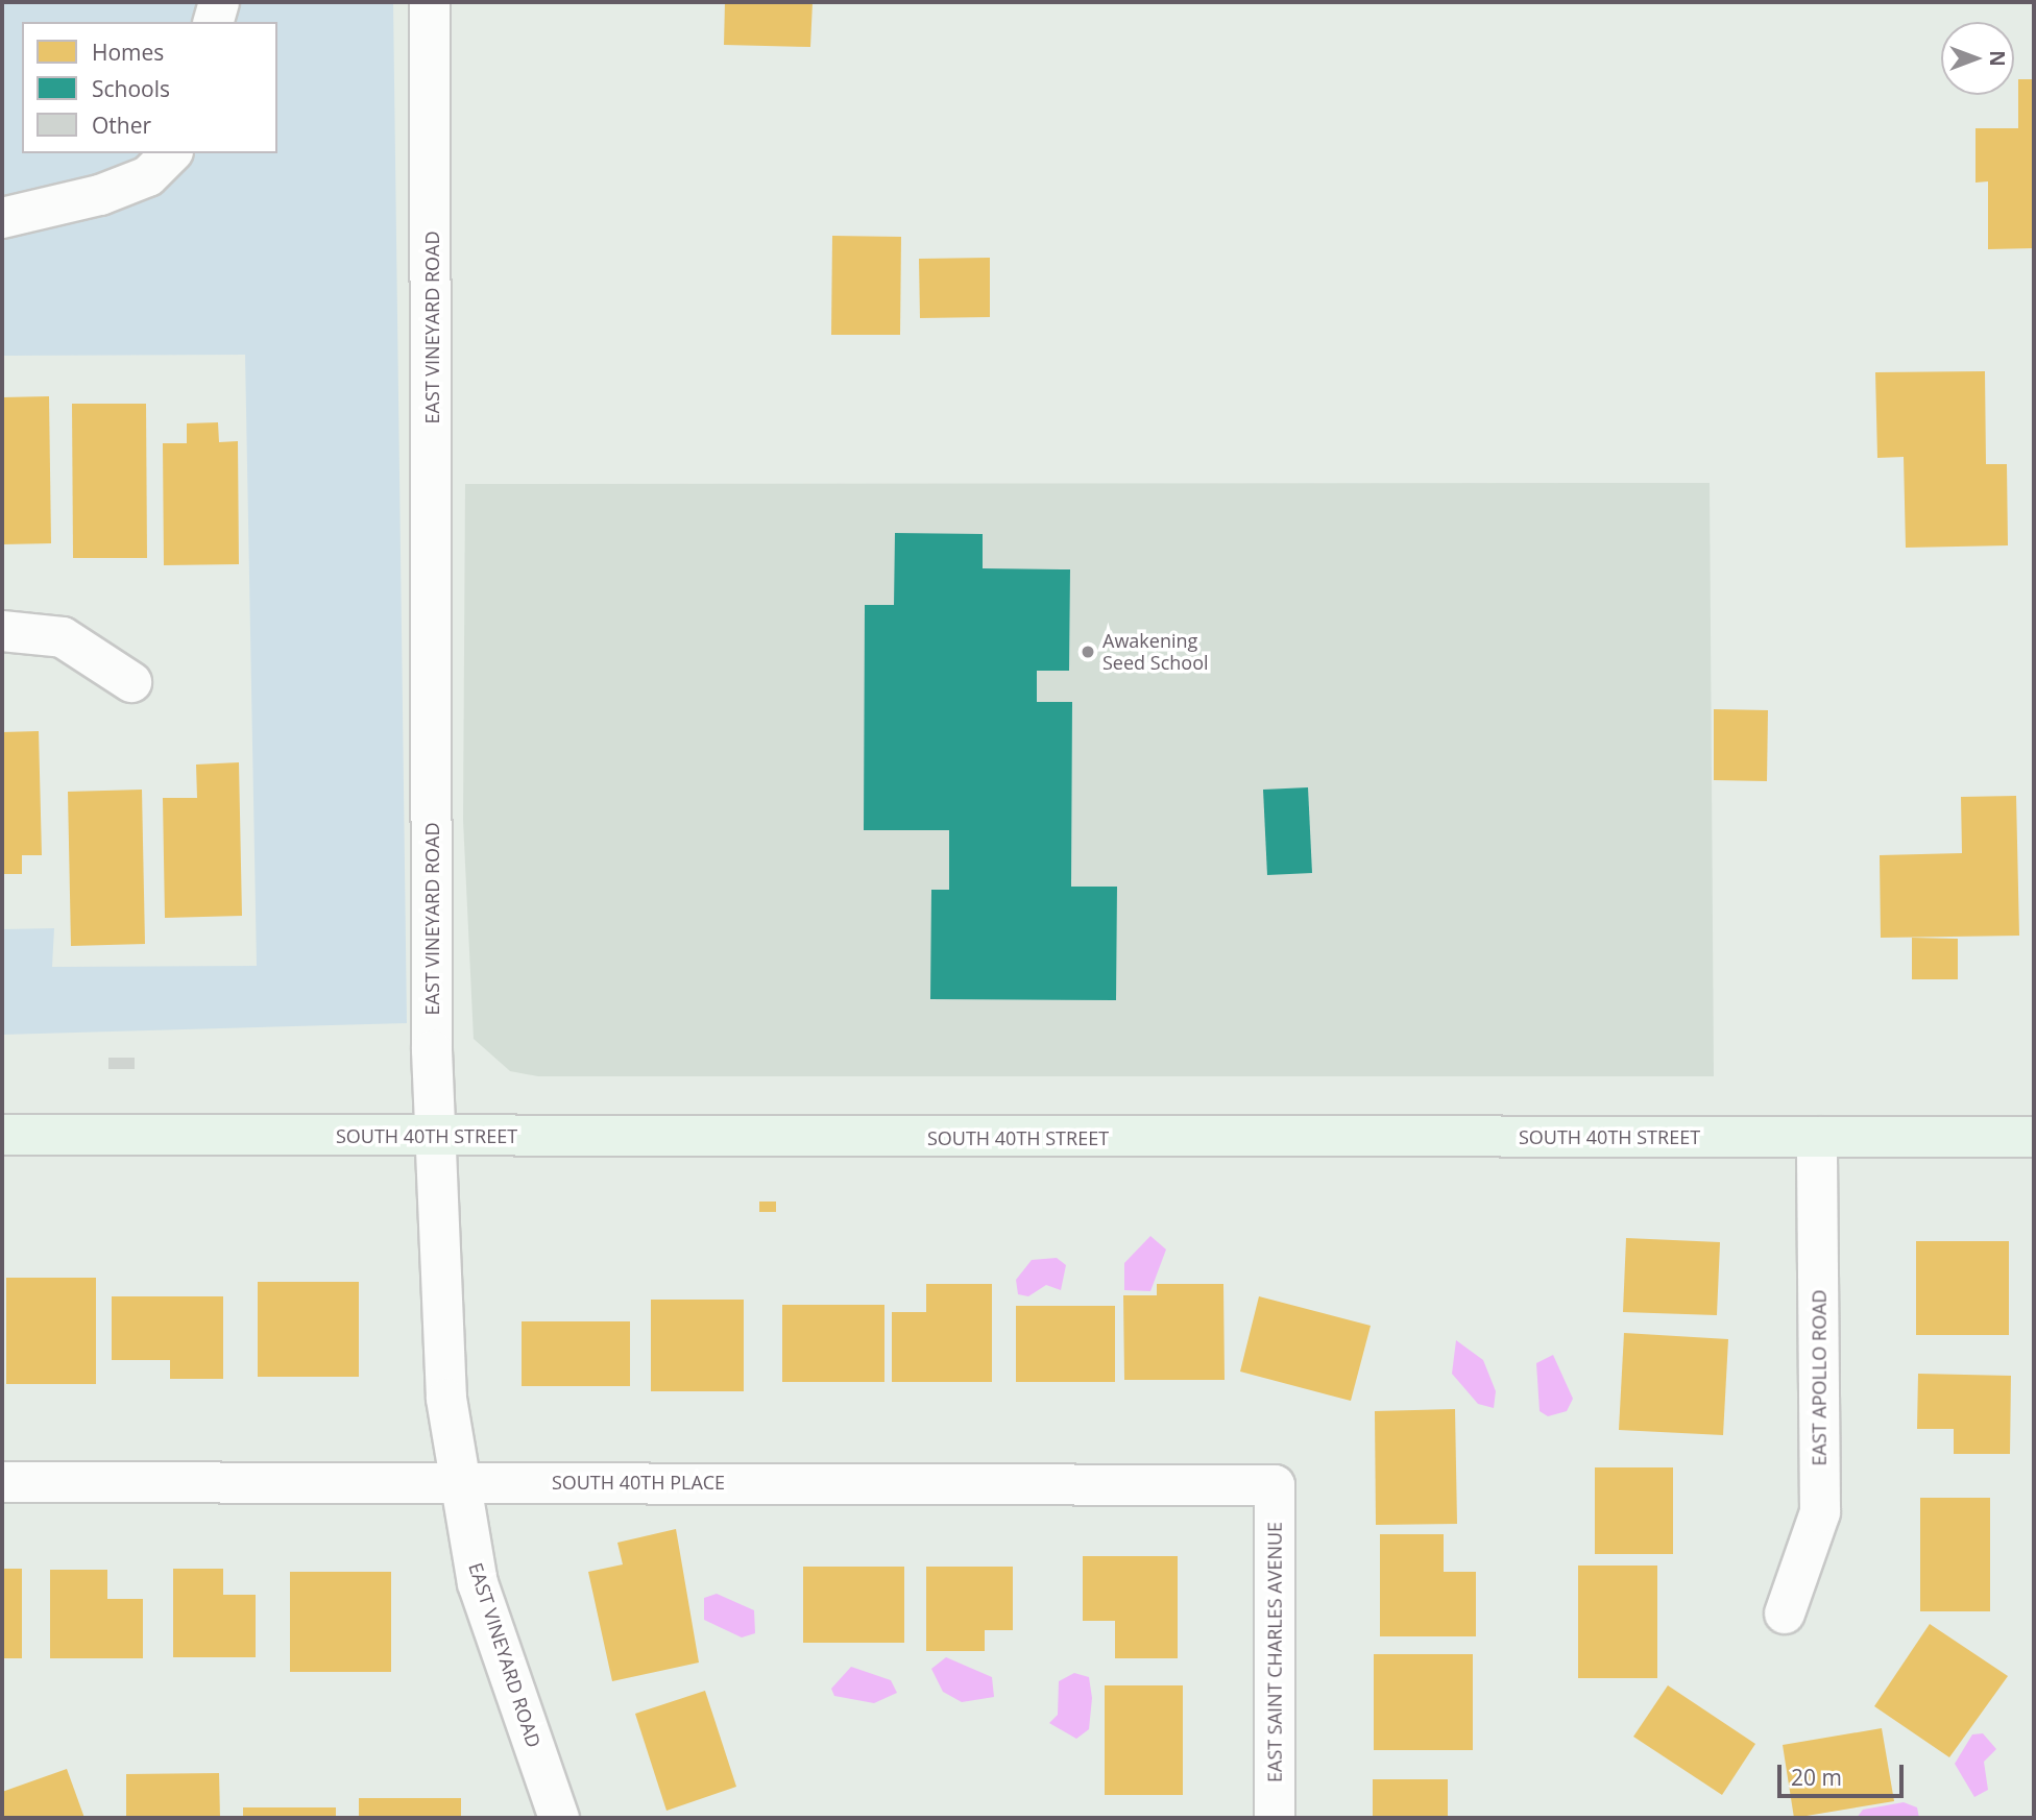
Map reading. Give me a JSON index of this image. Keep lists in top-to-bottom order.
{
  "streets": {
    "main road": ["SOUTH 40TH STREET"],
    "street": [
      "EAST VINEYARD ROAD",
      "EAST APOLLO ROAD",
      "SOUTH 40TH PLACE",
      "EAST SAINT CHARLES AVENUE"
    ]
  },
  "crossings": [
    ["EAST VINEYARD ROAD", "SOUTH 40TH STREET"],
    ["EAST VINEYARD ROAD", "SOUTH 40TH PLACE"],
    ["SOUTH 40TH STREET", "EAST APOLLO ROAD"],
    ["SOUTH 40TH PLACE", "EAST SAINT CHARLES AVENUE"]
  ],
  "places": ["Awakening Seed School"],
  "legend": ["Homes", "Schools", "Other"],
  "scale_bar": "20 m",
  "north": "right"
}
